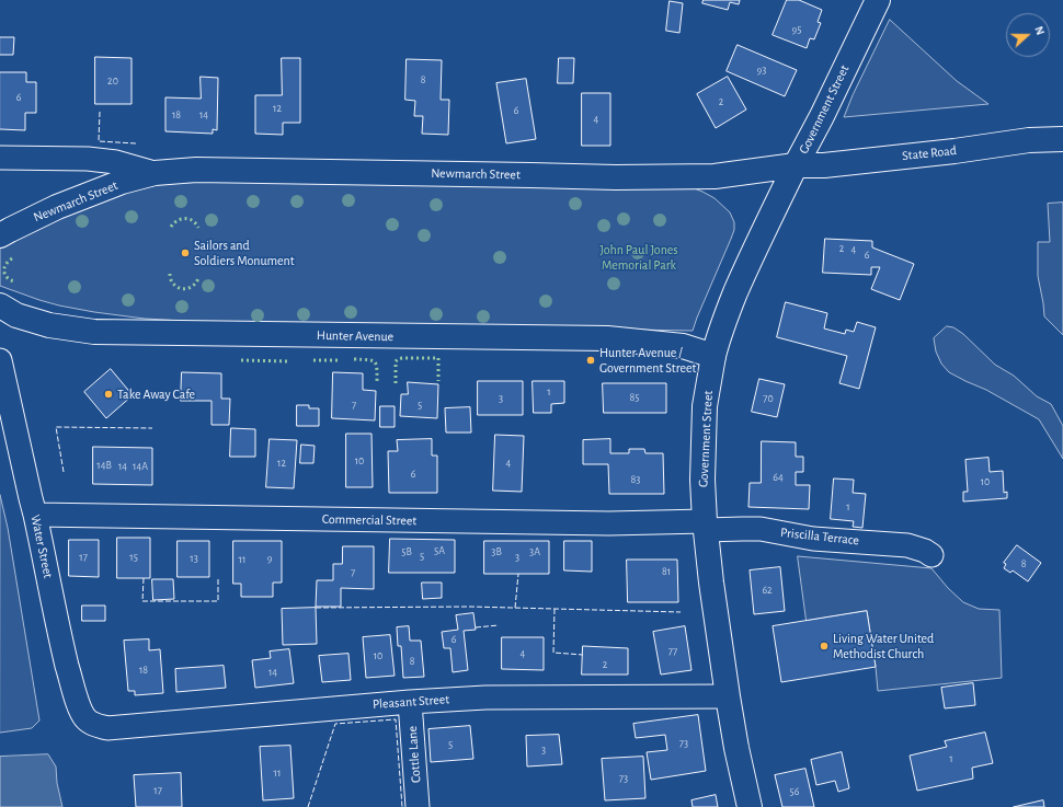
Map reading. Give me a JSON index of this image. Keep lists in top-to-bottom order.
{
  "streets": {
    "main road": [
      "Government Street",
      "State Road",
      "Newmarch Street",
      "Hunter Avenue"
    ],
    "street": [
      "Commercial Street",
      "Priscilla Terrace",
      "Water Street",
      "Pleasant Street",
      "Cottle Lane"
    ]
  },
  "crossings": [
    ["Government Street", "State Road"],
    ["Government Street", "Newmarch Street"],
    ["Government Street", "Hunter Avenue"],
    ["Government Street", "Commercial Street"],
    ["Government Street", "Priscilla Terrace"],
    ["Government Street", "Pleasant Street"],
    ["State Road", "Newmarch Street"],
    ["Commercial Street", "Priscilla Terrace"],
    ["Commercial Street", "Water Street"],
    ["Water Street", "Pleasant Street"],
    ["Pleasant Street", "Cottle Lane"]
  ],
  "parks": ["John Paul Jones Memorial Park"],
  "places": [
    "Sailors and Soldiers Monument",
    "Hunter Avenue / Government Street",
    "Take Away Cafe",
    "Living Water United Methodist Church"
  ],
  "house_numbers": [
    "95",
    "93",
    "8",
    "20",
    "6",
    "2",
    "12",
    "6",
    "18",
    "14",
    "4",
    "2",
    "4",
    "6",
    "1",
    "85",
    "3",
    "70",
    "7",
    "5",
    "10",
    "12",
    "4",
    "14B",
    "14",
    "14A",
    "6",
    "64",
    "83",
    "10",
    "1",
    "5A",
    "5B",
    "3B",
    "3A",
    "5",
    "17",
    "15",
    "3",
    "13",
    "9",
    "11",
    "8",
    "81",
    "7",
    "62",
    "6",
    "77",
    "4",
    "10",
    "8",
    "2",
    "18",
    "14",
    "73",
    "5",
    "3",
    "1",
    "11",
    "73",
    "17",
    "56"
  ],
  "north": "right"
}
